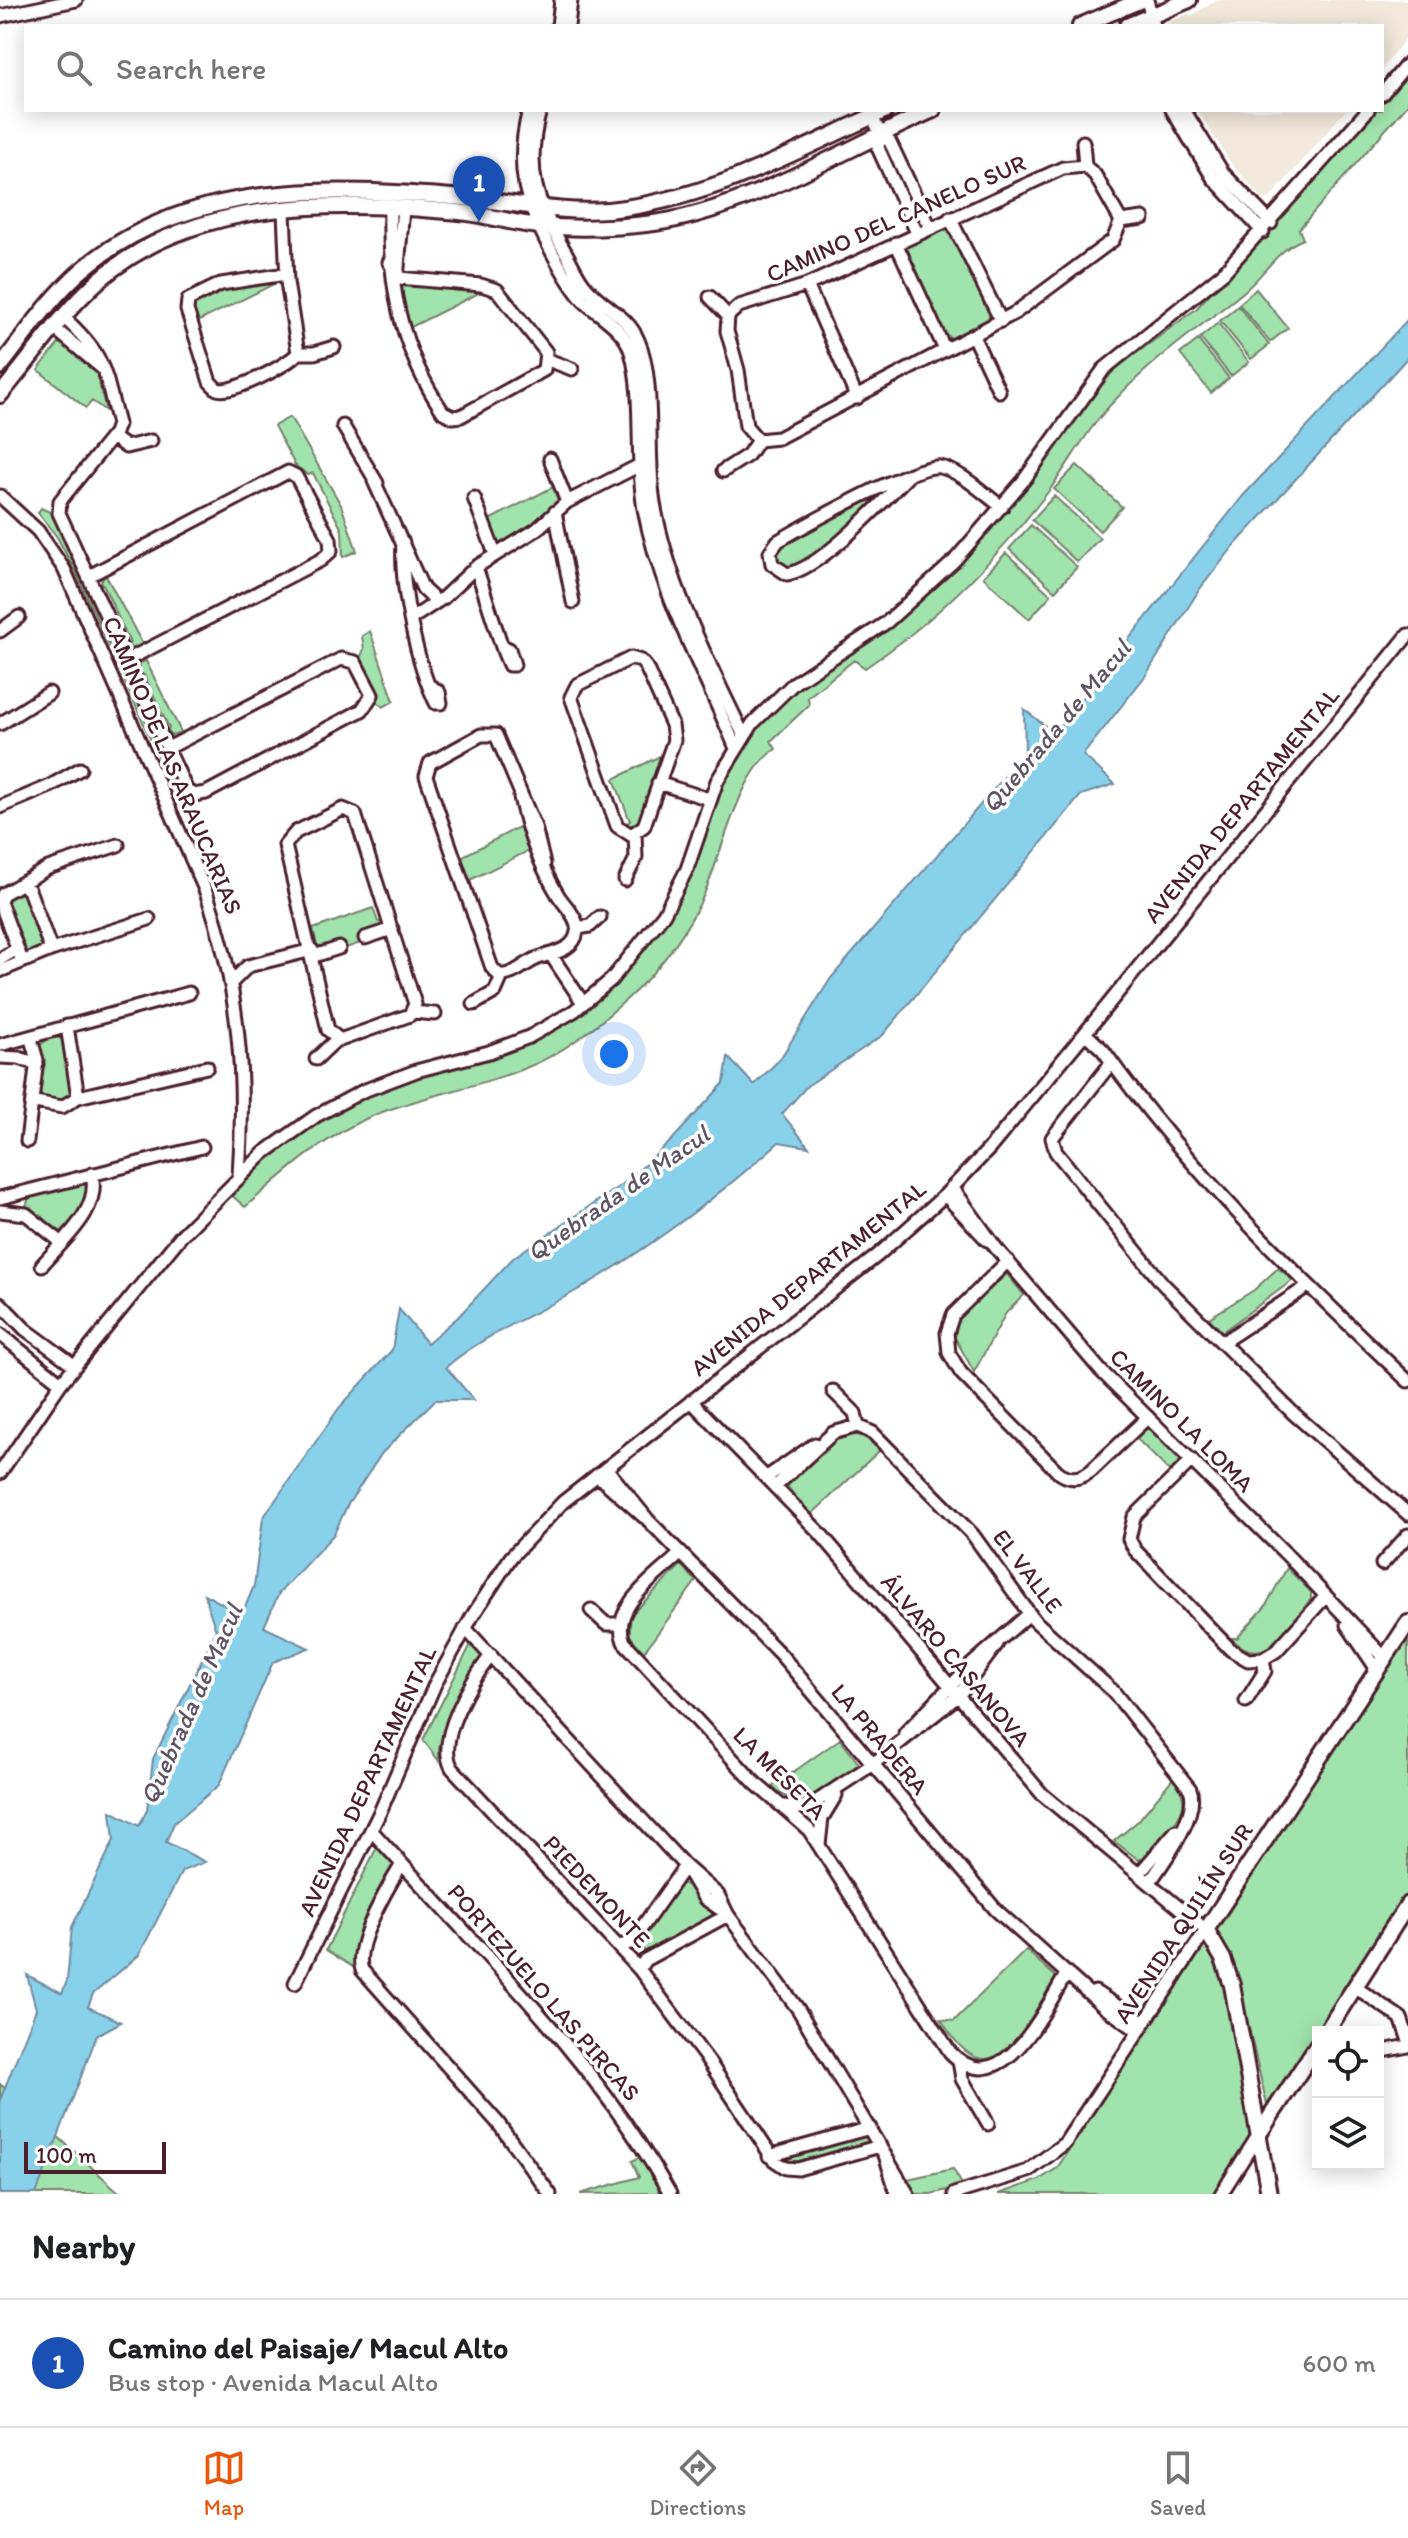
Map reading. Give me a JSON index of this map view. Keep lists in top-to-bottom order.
{
  "streets": {
    "street": [
      "CAMINO DEL CANELO SUR",
      "CAMINO DE LAS ARAUCARIAS",
      "AVENIDA DEPARTAMENTAL",
      "CAMINO LA LOMA",
      "EL VALLE",
      "ÁLVARO CASANOVA",
      "LA PRADERA",
      "LA MESETA",
      "PIEDEMONTE",
      "AVENIDA QUILÍN SUR",
      "PORTEZUELO LAS PIRCAS"
    ]
  },
  "crossings": [
    ["AVENIDA DEPARTAMENTAL", "CAMINO LA LOMA"],
    ["AVENIDA DEPARTAMENTAL", "ÁLVARO CASANOVA"],
    ["AVENIDA DEPARTAMENTAL", "LA PRADERA"],
    ["AVENIDA DEPARTAMENTAL", "PORTEZUELO LAS PIRCAS"],
    ["CAMINO LA LOMA", "AVENIDA QUILÍN SUR"],
    ["EL VALLE", "ÁLVARO CASANOVA"],
    ["ÁLVARO CASANOVA", "AVENIDA QUILÍN SUR"],
    ["LA PRADERA", "AVENIDA QUILÍN SUR"]
  ],
  "water": ["Quebrada de Macul"],
  "scale_bar": "100 m",
  "page": {
    "search": "Search here",
    "pins": "1",
    "scale": "100 m",
    "heading": "Nearby",
    "list": [
      {
        "mark": "1",
        "name": "Camino del Paisaje/ Macul Alto",
        "note": "Bus stop · Avenida Macul Alto",
        "value": "600 m"
      }
    ],
    "nav": ["Map", "Directions", "Saved"]
  }
}
